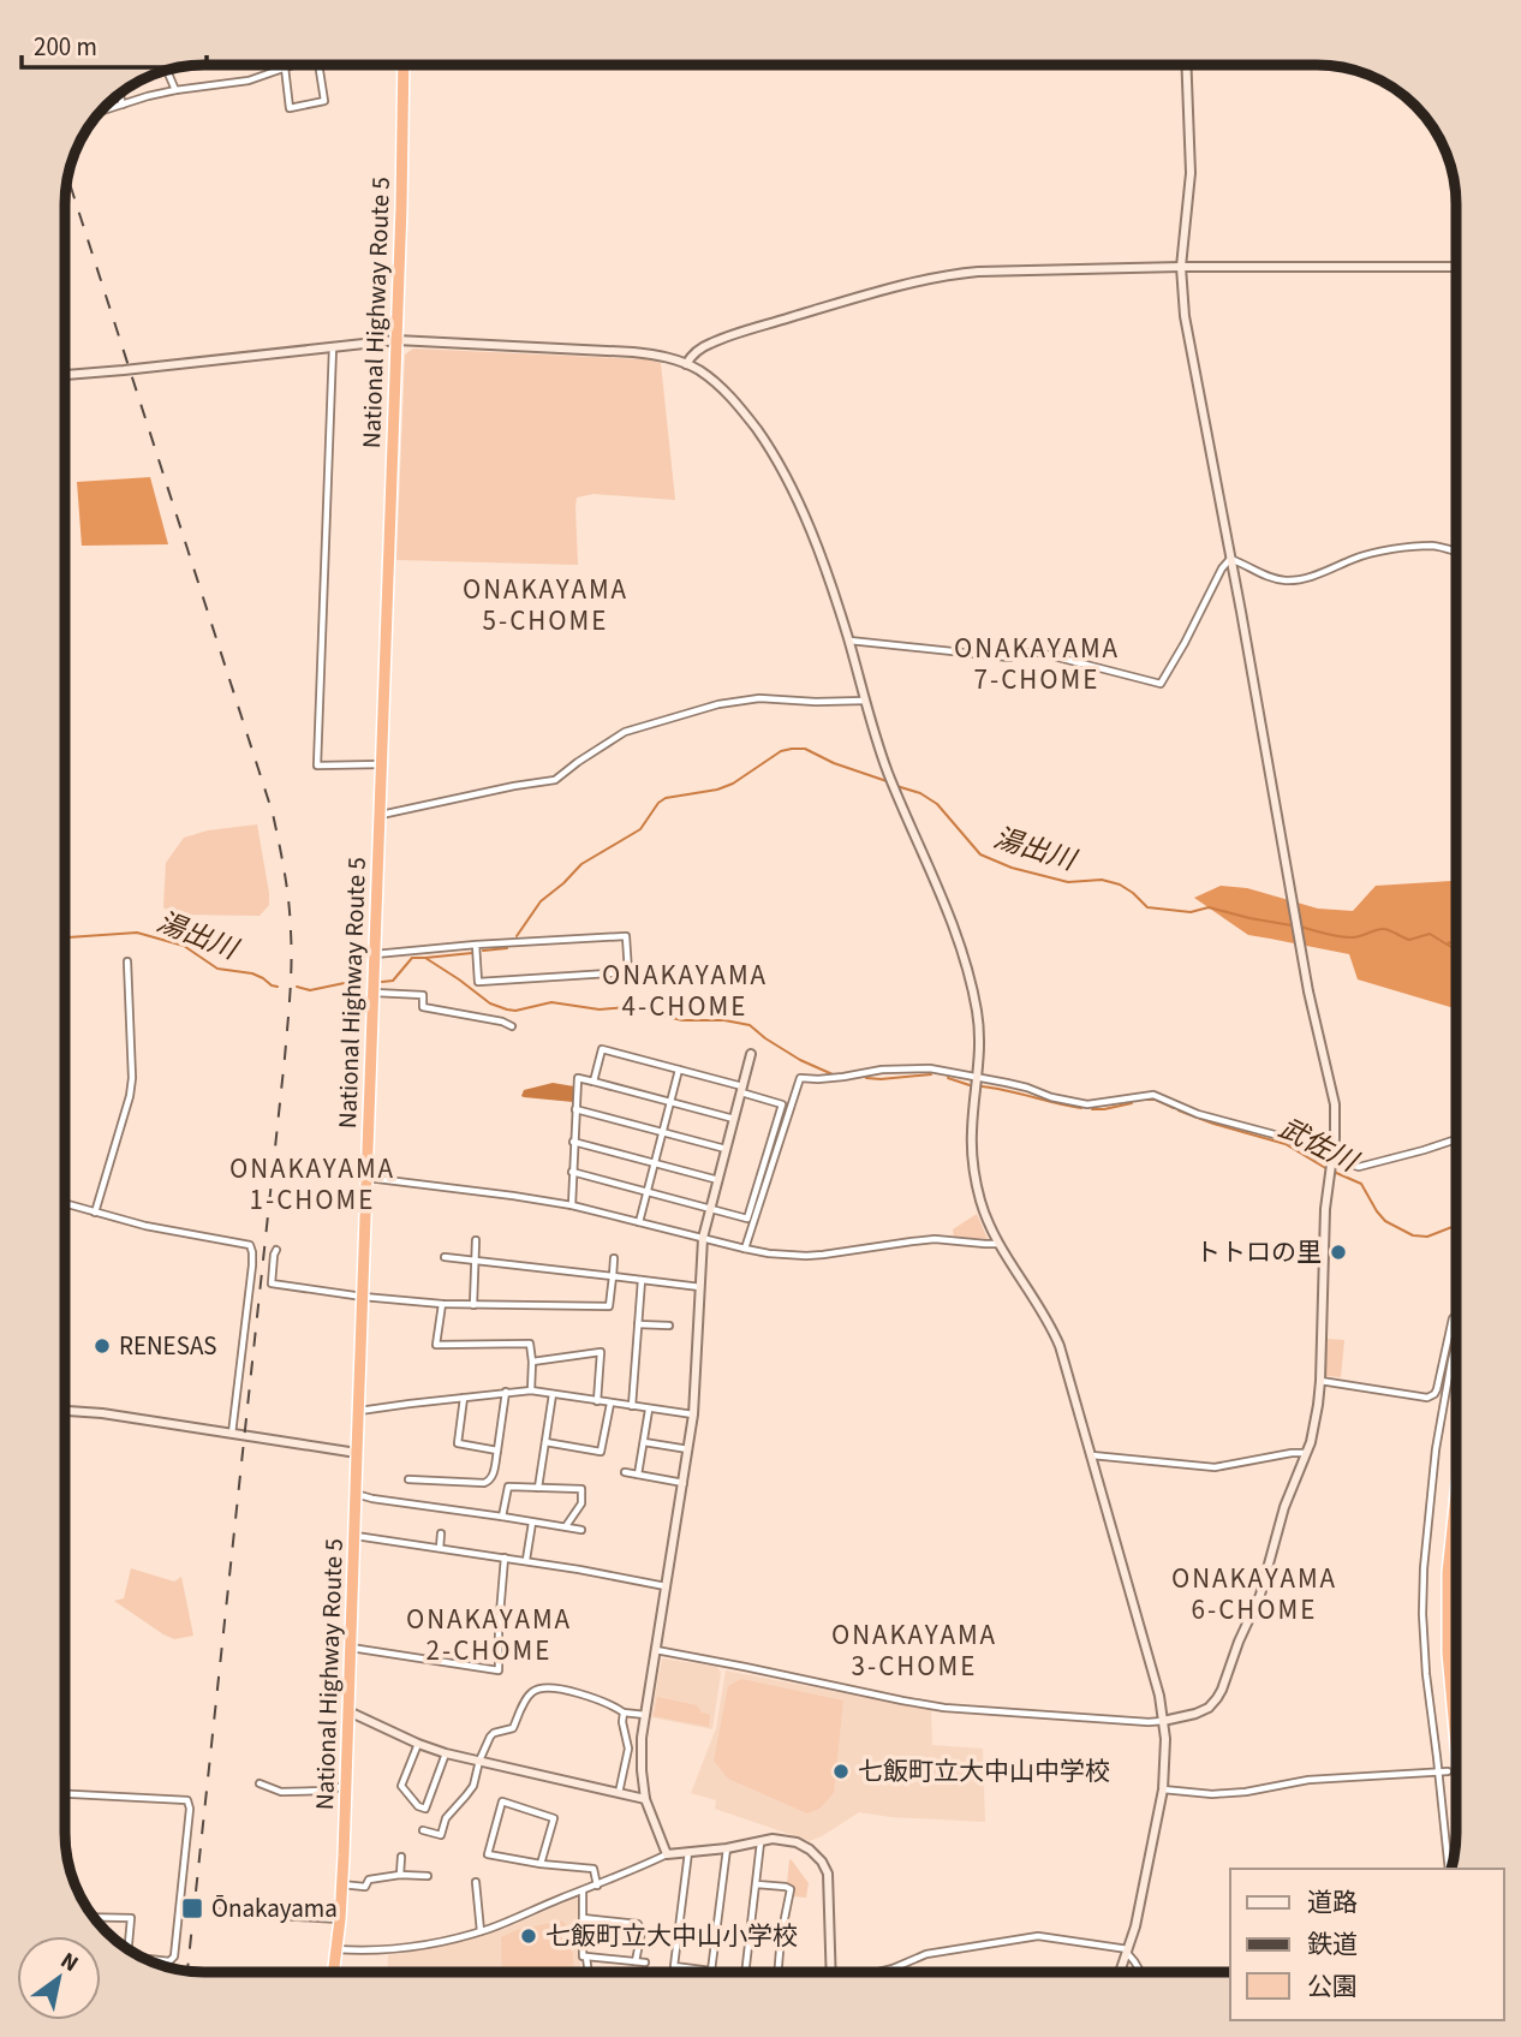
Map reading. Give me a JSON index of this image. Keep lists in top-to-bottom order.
{
  "streets": {
    "highway": ["National Highway Route 5"]
  },
  "districts": [
    "ONAKAYAMA 5-CHOME",
    "ONAKAYAMA 7-CHOME",
    "ONAKAYAMA 4-CHOME",
    "ONAKAYAMA 1-CHOME",
    "ONAKAYAMA 6-CHOME",
    "ONAKAYAMA 2-CHOME",
    "ONAKAYAMA 3-CHOME"
  ],
  "water": ["湯出川", "武佐川"],
  "places": {
    "other": [
      "トトロの里",
      "RENESAS",
      "七飯町立大中山中学校",
      "七飯町立大中山小学校"
    ],
    "transit": ["Ōnakayama"]
  },
  "legend": ["道路", "鉄道", "公園"],
  "scale_bar": "200 m",
  "north": "top right"
}
